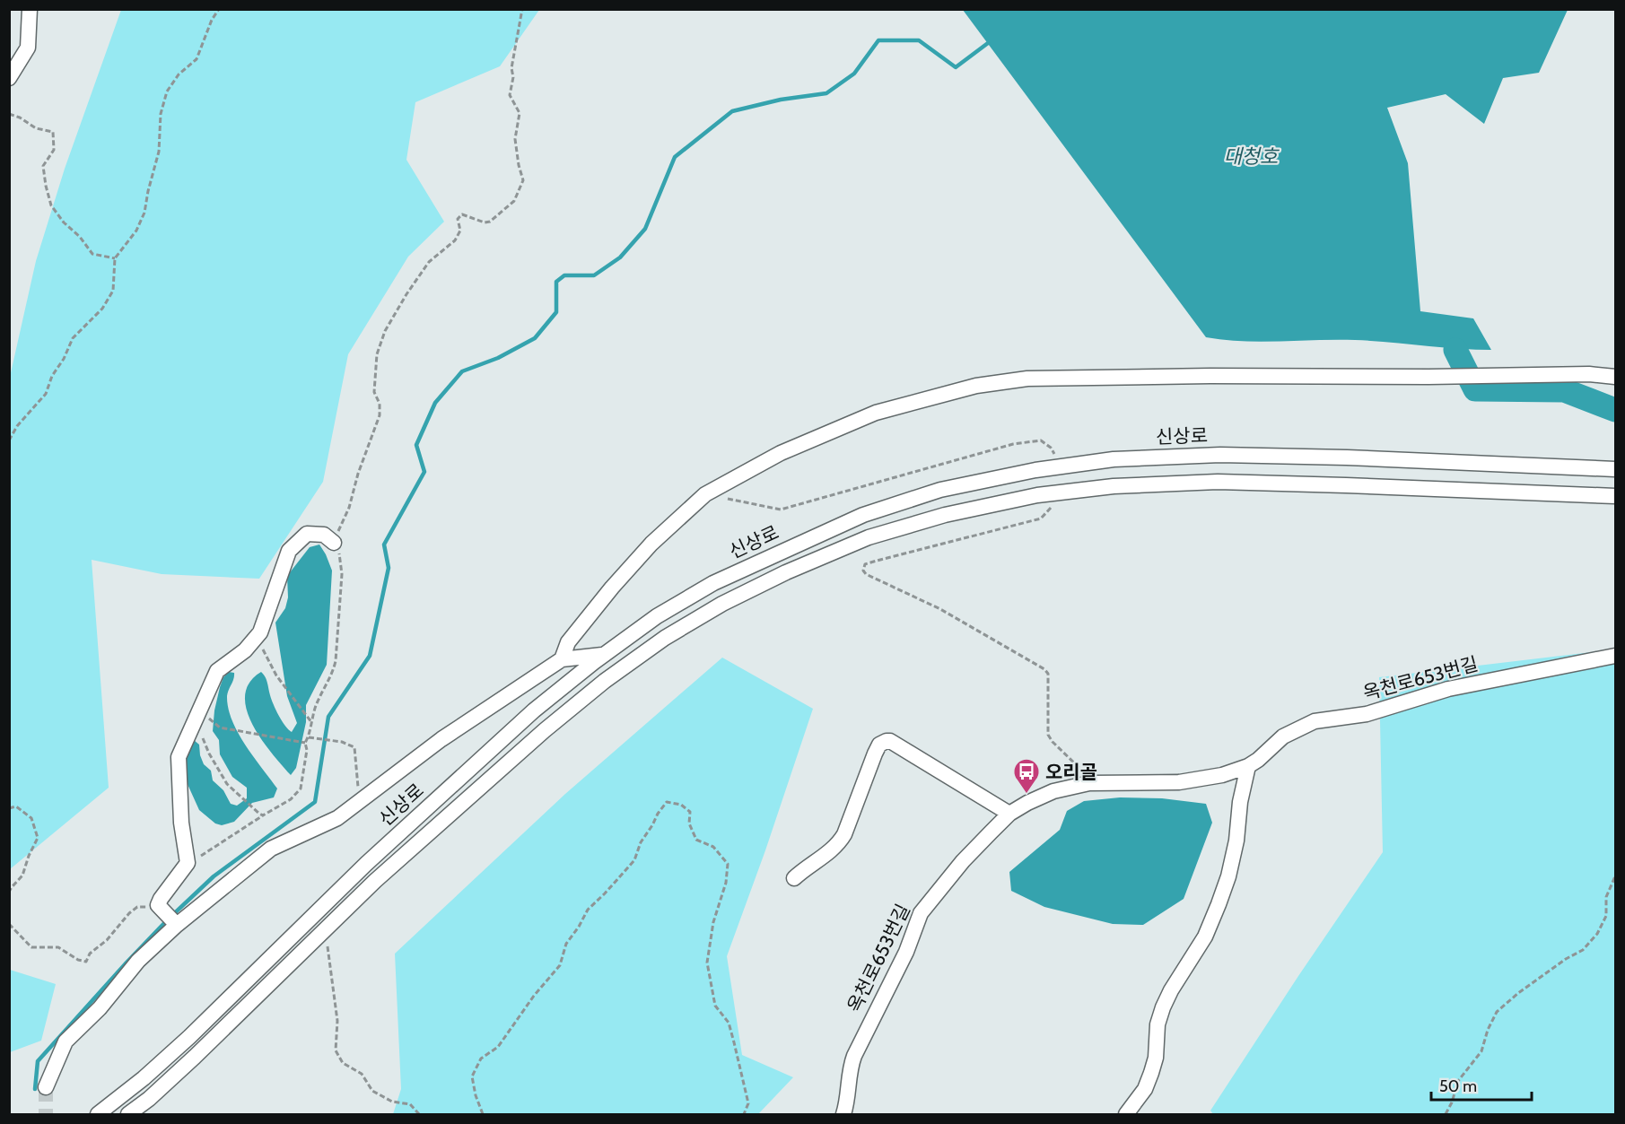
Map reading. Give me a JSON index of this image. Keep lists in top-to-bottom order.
{
  "streets": {
    "street": ["신상로", "옥천로653번길"]
  },
  "water": ["대청호"],
  "places": {
    "bus stop": ["오리골"]
  },
  "scale_bar": "50 m"
}
